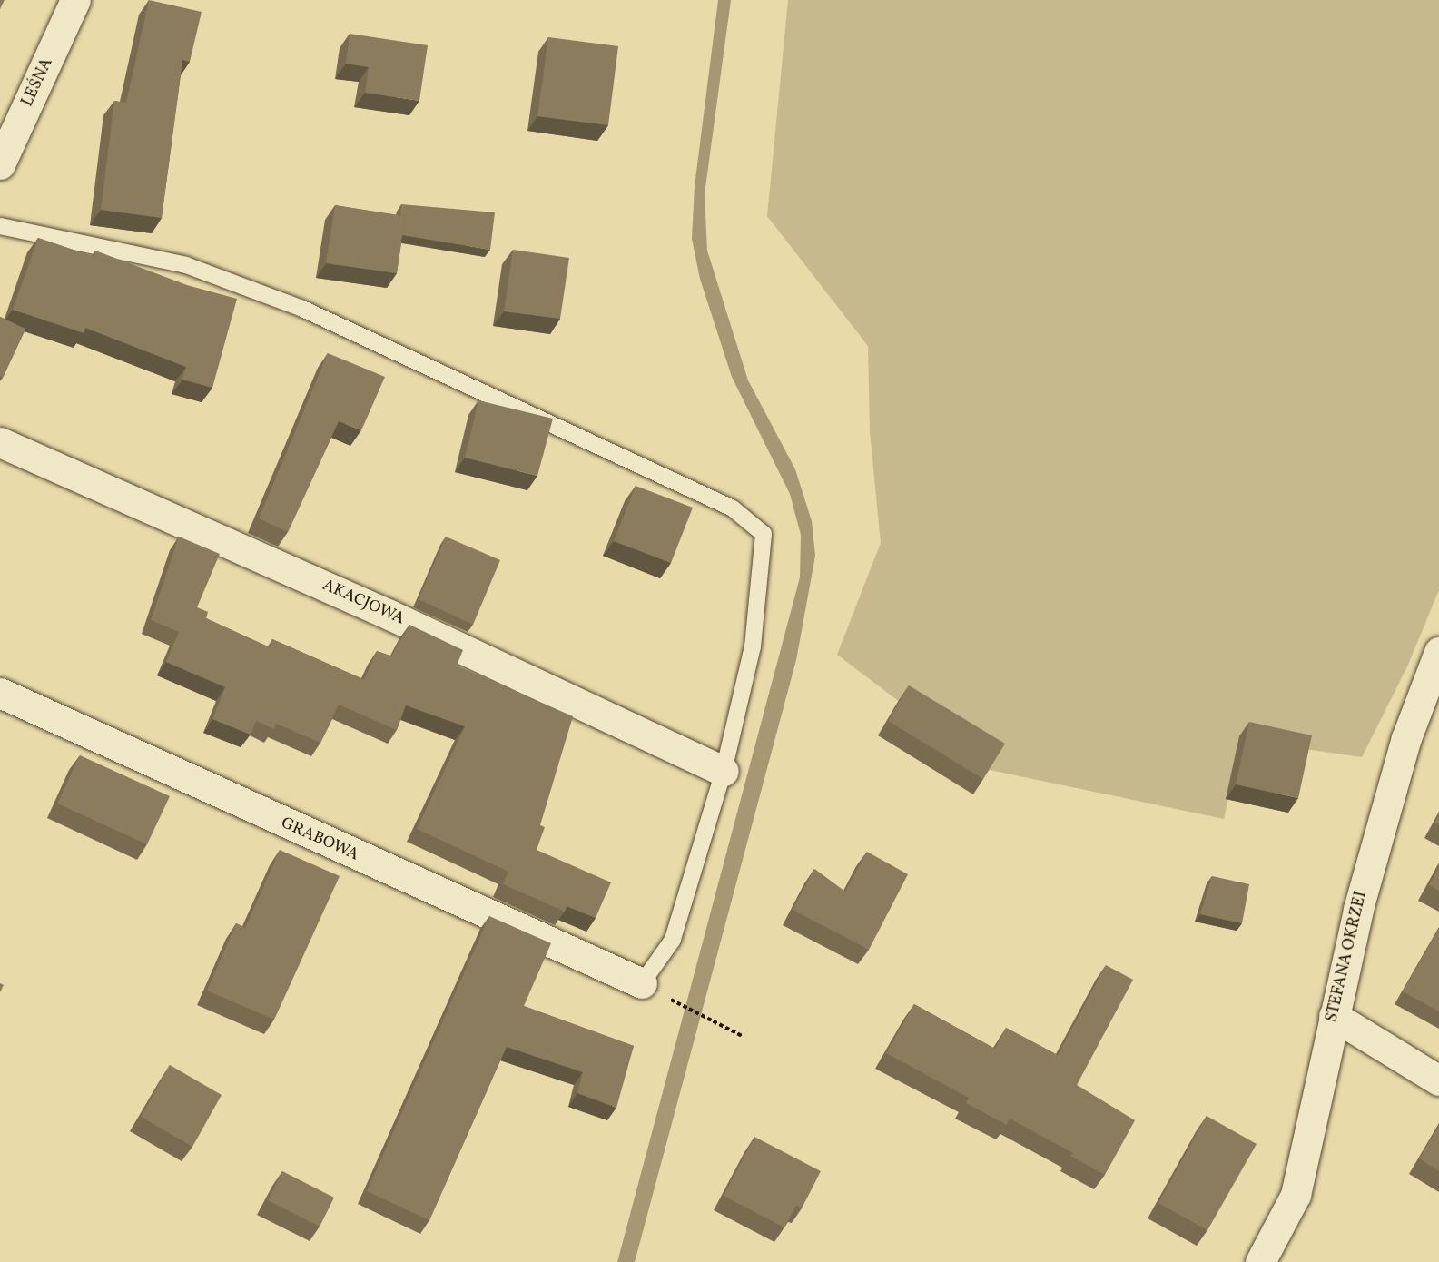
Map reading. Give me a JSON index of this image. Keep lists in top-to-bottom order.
{
  "streets": {
    "street": [
      "LEŚNA",
      "AKACJOWA",
      "GRABOWA",
      "STEFANA OKRZEI"
    ]
  }
}
